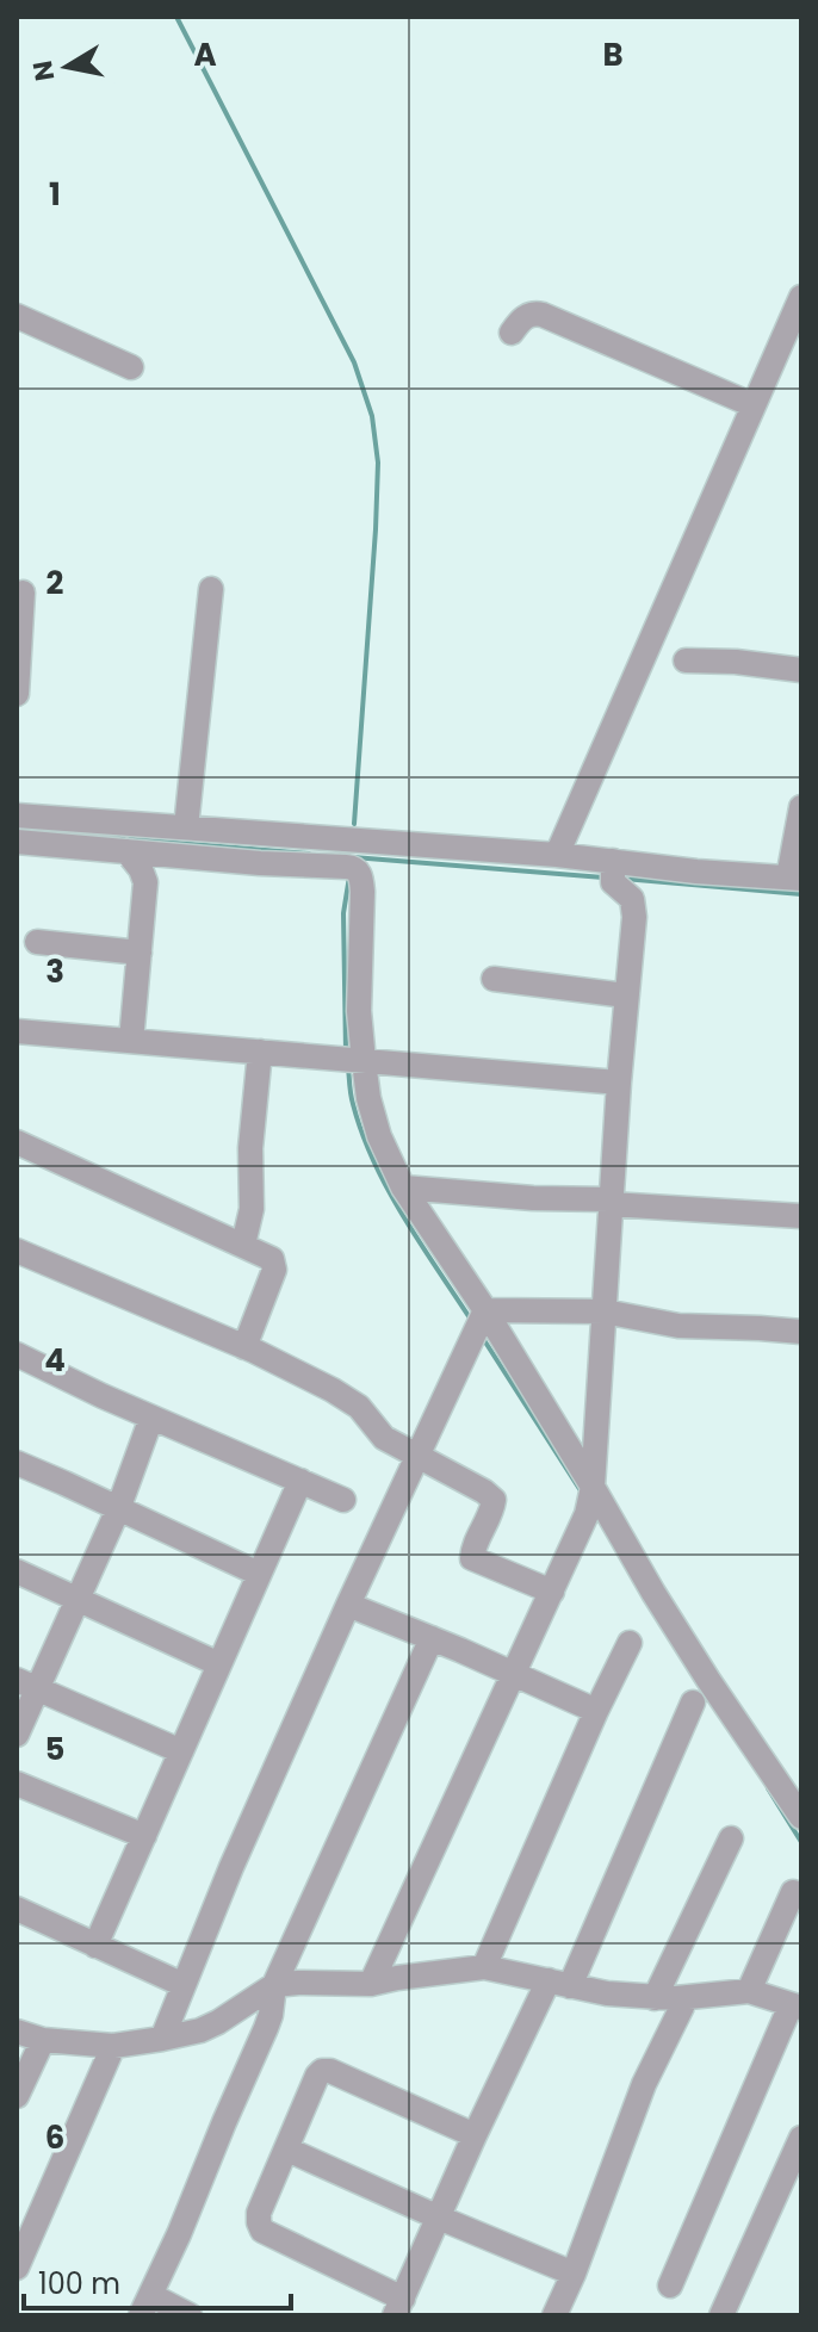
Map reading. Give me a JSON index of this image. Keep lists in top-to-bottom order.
{
  "scale_bar": "100 m",
  "north": "left",
  "grid": {
    "columns": ["A", "B"],
    "rows": [
      "1",
      "2",
      "3",
      "4",
      "5",
      "6"
    ]
  }
}
